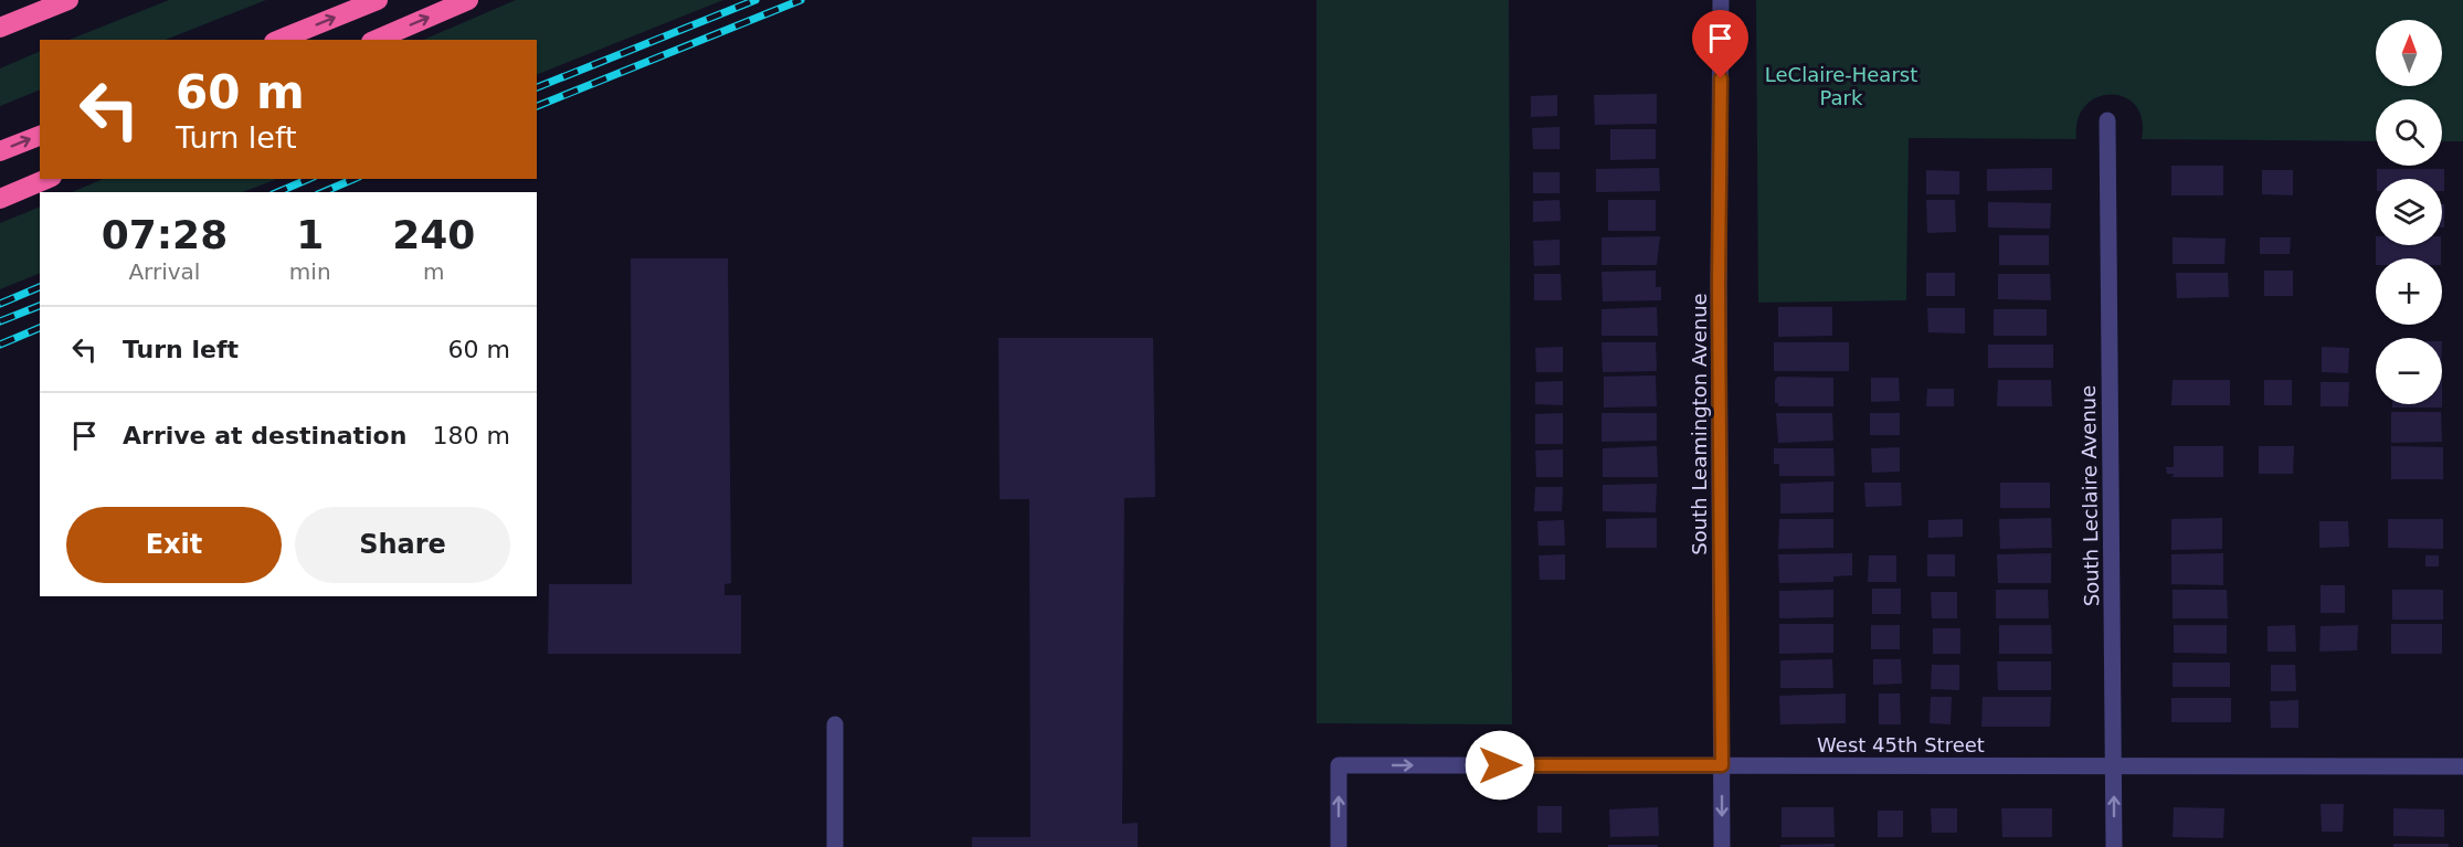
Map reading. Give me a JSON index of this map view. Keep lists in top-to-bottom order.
{
  "streets": {
    "street": ["South Leamington Avenue", "South Leclaire Avenue", "West 45th Street"]
  },
  "crossings": [
    ["South Leamington Avenue", "West 45th Street"],
    ["South Leclaire Avenue", "West 45th Street"]
  ],
  "parks": ["LeClaire-Hearst Park"],
  "north": "top",
  "page": {
    "map_buttons": ["+", "−"],
    "turn": ["60 m", "Turn left"],
    "eta": [
      "07:28",
      "Arrival",
      "1",
      "min",
      "240",
      "m"
    ],
    "list": [
      {
        "name": "Turn left",
        "value": "60 m"
      },
      {
        "name": "Arrive at destination",
        "value": "180 m"
      }
    ],
    "buttons": ["Exit", "Share"]
  }
}
